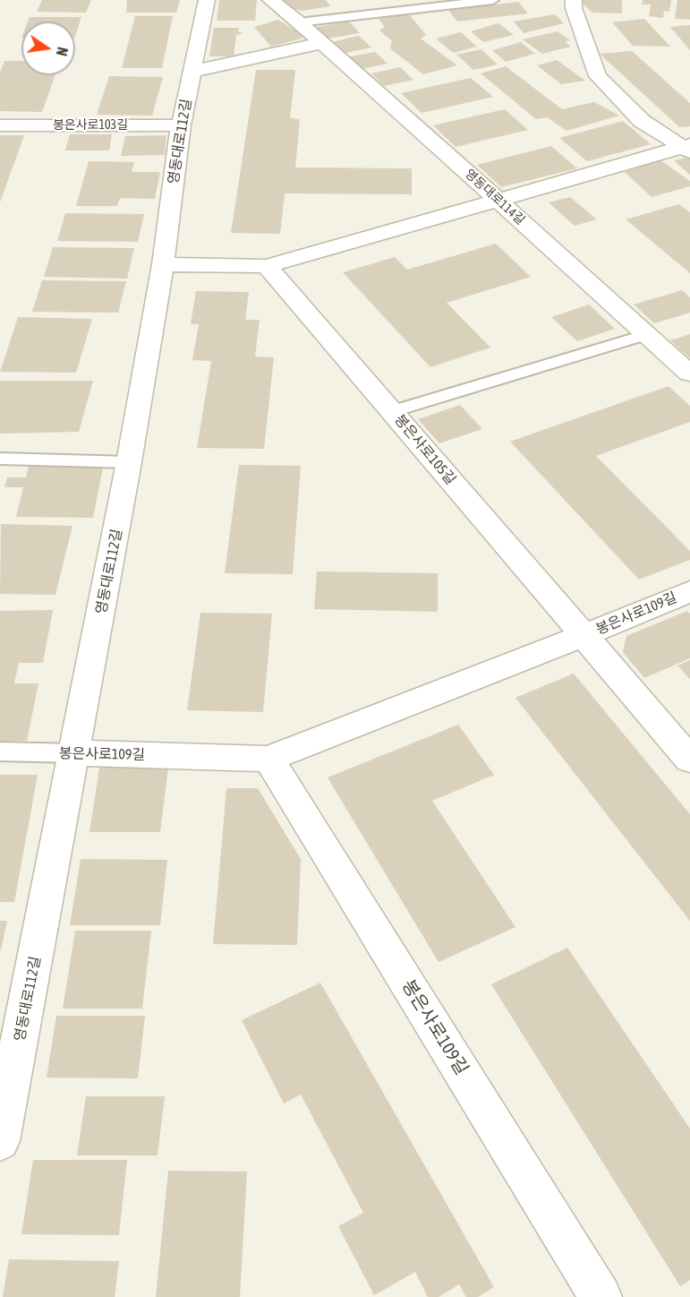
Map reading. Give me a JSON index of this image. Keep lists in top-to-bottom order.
{
  "streets": {
    "street": [
      "봉은사로103길",
      "영동대로112길",
      "영동대로114길",
      "봉은사로105길",
      "봉은사로109길"
    ]
  },
  "crossings": [
    ["봉은사로103길", "영동대로112길"],
    ["영동대로112길", "봉은사로109길"],
    ["봉은사로105길", "봉은사로109길"]
  ],
  "north": "right"
}
